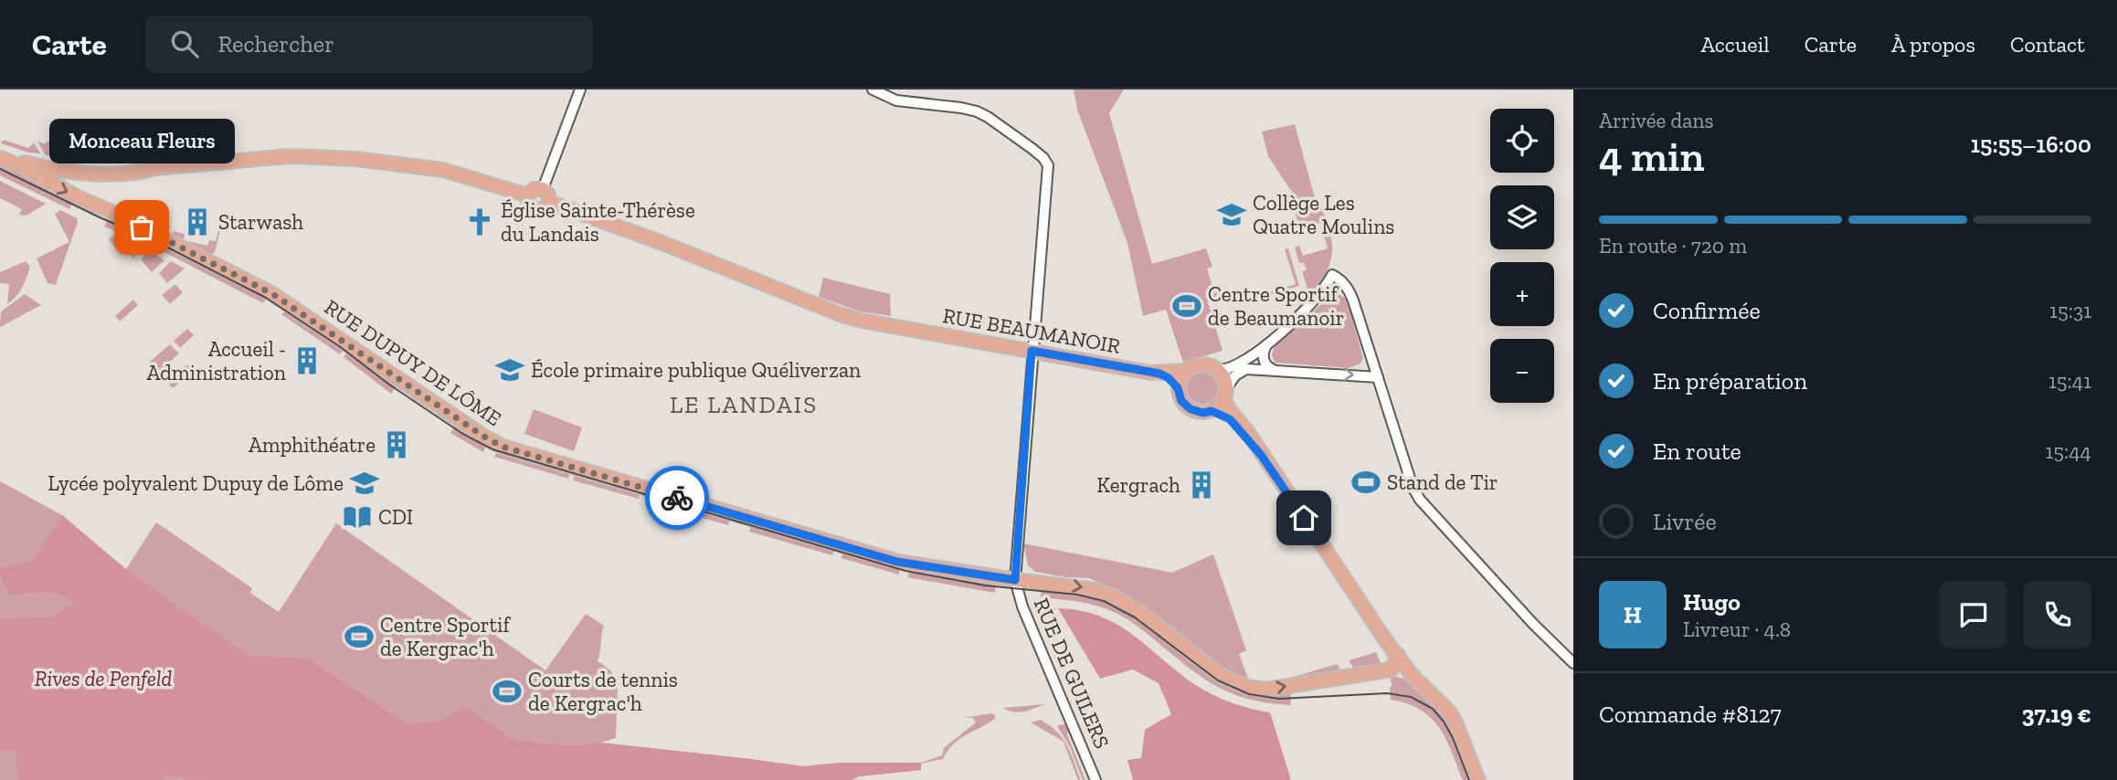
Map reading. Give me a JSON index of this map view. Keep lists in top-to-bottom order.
{
  "streets": {
    "main road": ["RUE BEAUMANOIR", "RUE DUPUY DE LÔME"],
    "street": ["RUE DE GUILERS"]
  },
  "crossings": [
    ["RUE BEAUMANOIR", "RUE DE GUILERS"],
    ["RUE DUPUY DE LÔME", "RUE DE GUILERS"]
  ],
  "one_way": ["RUE DUPUY DE LÔME"],
  "districts": ["LE LANDAIS"],
  "parks": ["Rives de Penfeld"],
  "places": {
    "school or university": ["Collège Les Quatre Moulins", "École primaire publique Quéliverzan", "Lycée polyvalent Dupuy de Lôme"],
    "building": [
      "Starwash",
      "Accueil - Administration",
      "Amphithéatre",
      "Kergrach"
    ],
    "church": ["Église Sainte-Thérèse du Landais"],
    "other": ["Monceau Fleurs"],
    "sports": [
      "Centre Sportif de Beaumanoir",
      "Stand de Tir",
      "Centre Sportif de Kergrac'h",
      "Courts de tennis de Kergrac'h"
    ],
    "library": ["CDI"]
  },
  "page": {
    "header": "Carte",
    "search": "Rechercher",
    "nav": [
      "Accueil",
      "Carte",
      "À propos",
      "Contact"
    ],
    "heading": ["4 min", "Arrivée dans", "15:55–16:00"],
    "panel": [
      "Hugo",
      "Livreur · 4.8",
      "Commande #8127",
      "37.19 €"
    ],
    "map_buttons": ["+", "−"],
    "bubble": "Monceau Fleurs",
    "bar": "En route · 720 m",
    "list": [
      ["Confirmée", "15:31"],
      ["En préparation", "15:41"],
      ["En route", "15:44"],
      "Livrée"
    ],
    "round": "H"
  }
}
